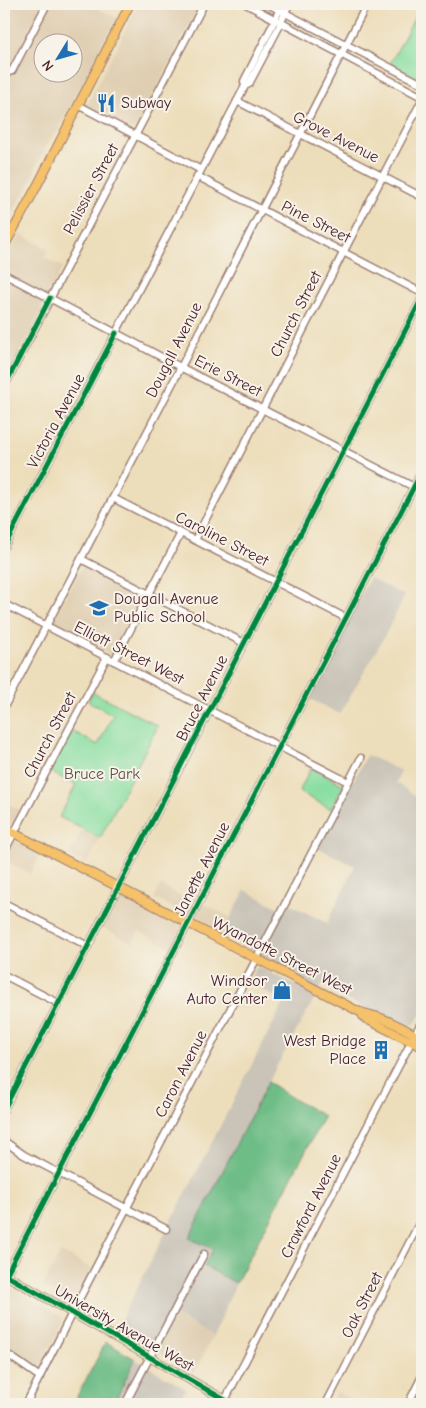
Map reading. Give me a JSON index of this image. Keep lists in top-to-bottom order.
{
  "streets": {
    "main road": ["Wyandotte Street West", "University Avenue West"],
    "street": [
      "Grove Avenue",
      "Pelissier Street",
      "Pine Street",
      "Church Street",
      "Dougall Avenue",
      "Erie Street",
      "Victoria Avenue",
      "Caroline Street",
      "Elliott Street West",
      "Bruce Avenue",
      "Janette Avenue",
      "Caron Avenue",
      "Crawford Avenue",
      "Oak Street"
    ]
  },
  "crossings": [
    ["Grove Avenue", "Church Street"],
    ["Grove Avenue", "Dougall Avenue"],
    ["Grove Avenue", "Victoria Avenue"],
    ["Pelissier Street", "Pine Street"],
    ["Pelissier Street", "Erie Street"],
    ["Pine Street", "Church Street"],
    ["Pine Street", "Dougall Avenue"],
    ["Pine Street", "Victoria Avenue"],
    ["Church Street", "Erie Street"],
    ["Church Street", "Caroline Street"],
    ["Church Street", "Elliott Street West"],
    ["Church Street", "Wyandotte Street West"],
    ["Dougall Avenue", "Erie Street"],
    ["Dougall Avenue", "Caroline Street"],
    ["Dougall Avenue", "Elliott Street West"],
    ["Erie Street", "Victoria Avenue"],
    ["Erie Street", "Bruce Avenue"],
    ["Erie Street", "Janette Avenue"],
    ["Caroline Street", "Bruce Avenue"],
    ["Caroline Street", "Janette Avenue"],
    ["Elliott Street West", "Bruce Avenue"],
    ["Elliott Street West", "Janette Avenue"],
    ["Elliott Street West", "Caron Avenue"],
    ["Bruce Avenue", "Wyandotte Street West"],
    ["Janette Avenue", "Wyandotte Street West"],
    ["Janette Avenue", "University Avenue West"],
    ["Wyandotte Street West", "Caron Avenue"],
    ["Wyandotte Street West", "Crawford Avenue"],
    ["Caron Avenue", "University Avenue West"],
    ["Crawford Avenue", "University Avenue West"]
  ],
  "parks": ["Bruce Park"],
  "places": {
    "restaurant": ["Subway"],
    "school or university": ["Dougall Avenue Public School"],
    "shop": ["Windsor Auto Center"],
    "building": ["West Bridge Place"]
  },
  "north": "bottom left"
}
